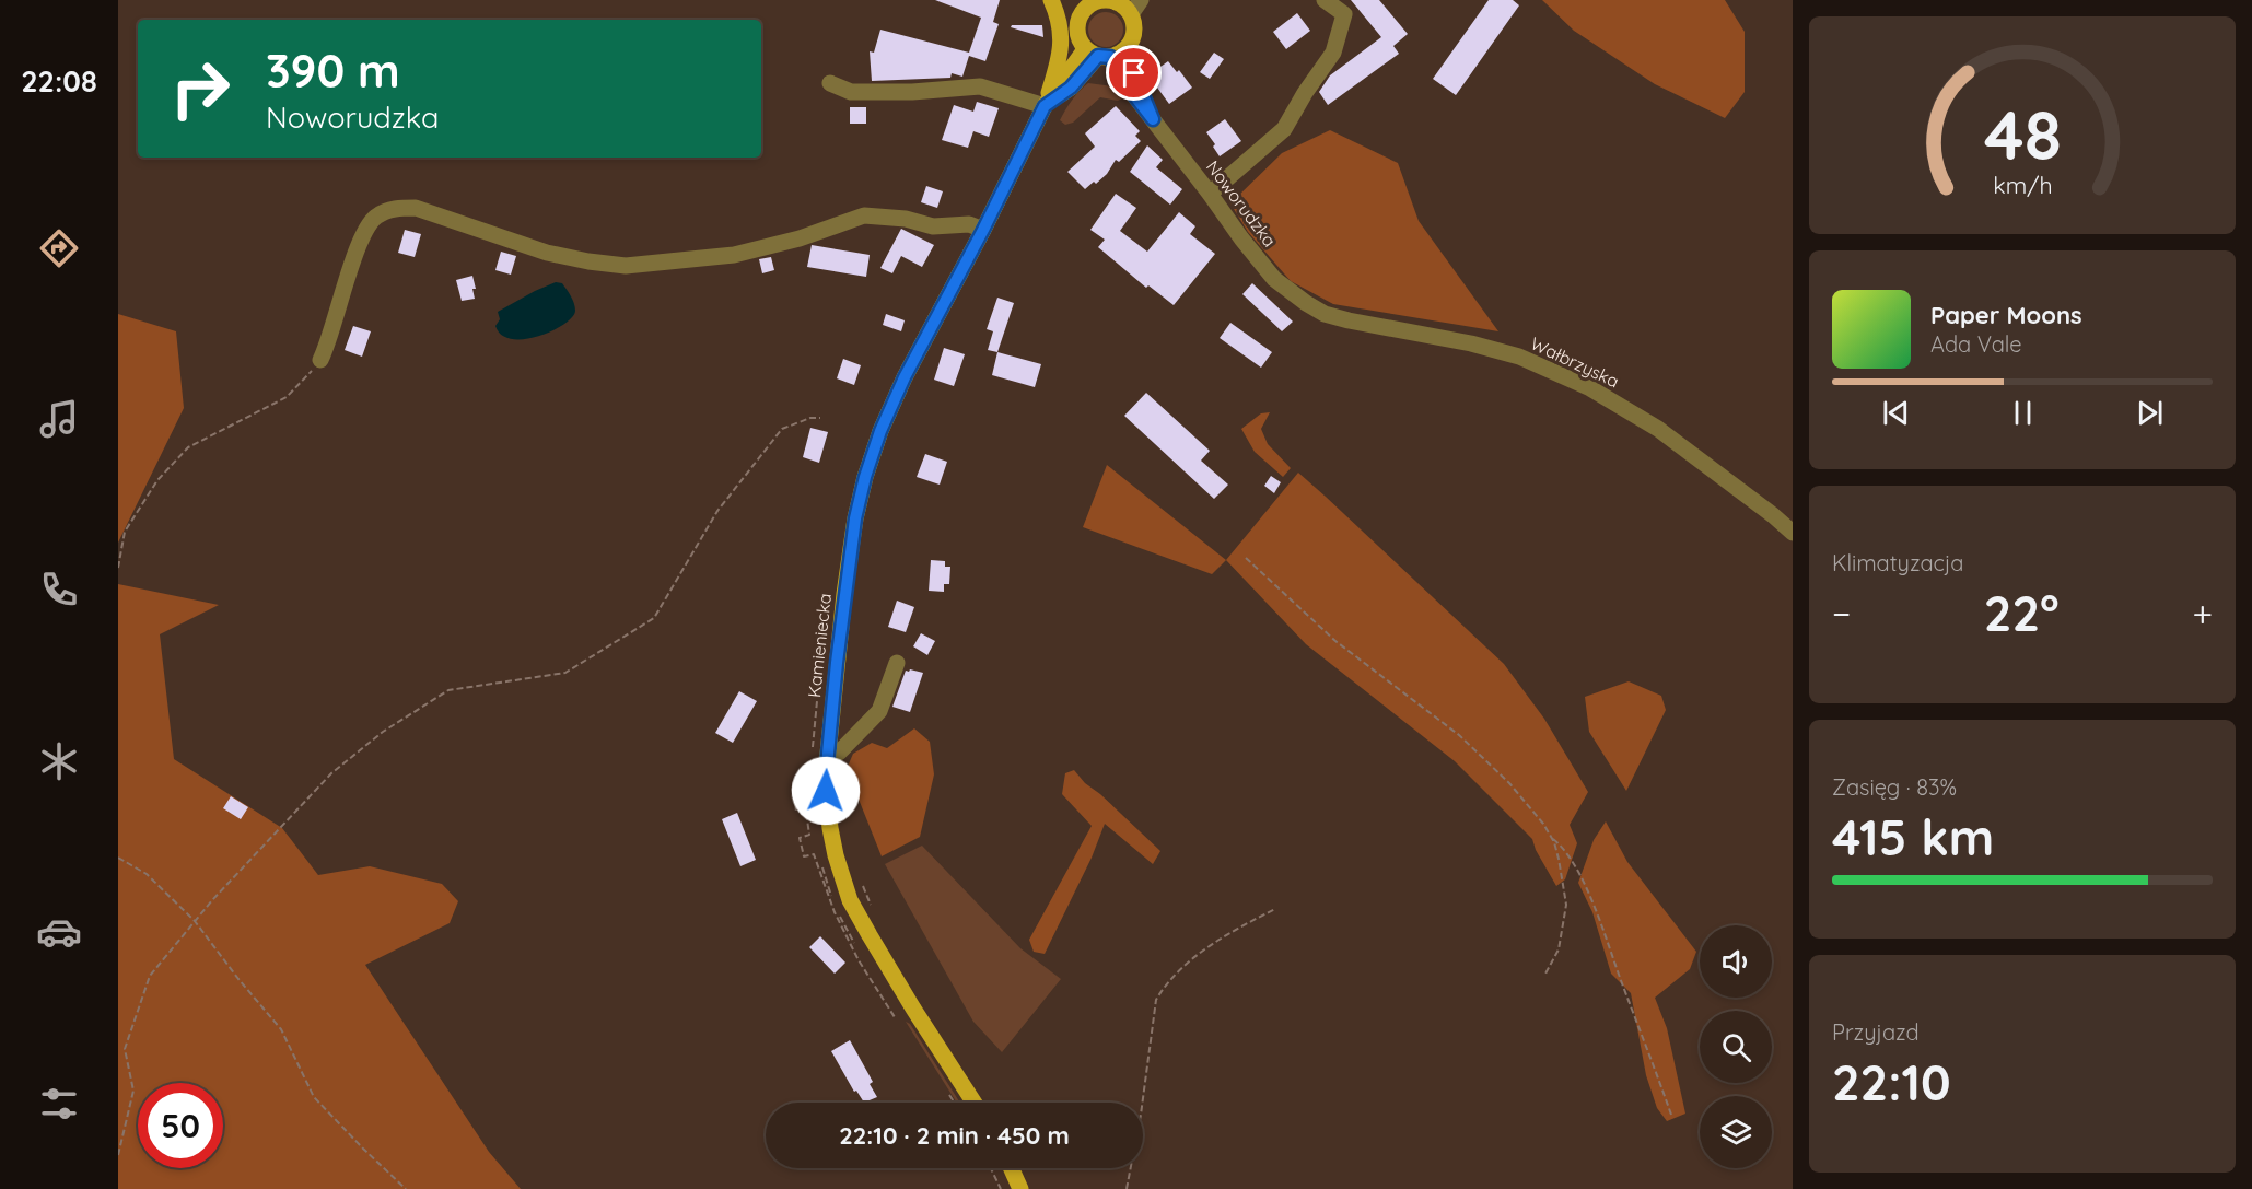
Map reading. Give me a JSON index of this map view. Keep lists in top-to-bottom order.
{
  "streets": {
    "main road": ["Kamieniecka"],
    "street": ["Noworudzka", "Wałbrzyska"]
  },
  "crossings": [
    ["Noworudzka", "Wałbrzyska"],
    ["Noworudzka", "Kamieniecka"]
  ],
  "page": {
    "tabs": "22:08",
    "turn": ["390 m", "Noworudzka"],
    "song": ["Paper Moons", "Ada Vale"],
    "tile": [
      "Klimatyzacja",
      ["Zasięg · 83%", "415 km"],
      ["Przyjazd", "22:10"]
    ],
    "heat": ["−", "22°", "+"],
    "limit": "50",
    "trip": "22:10 · 2 min · 450 m",
    "gauge": ["48", "km/h"]
  }
}
